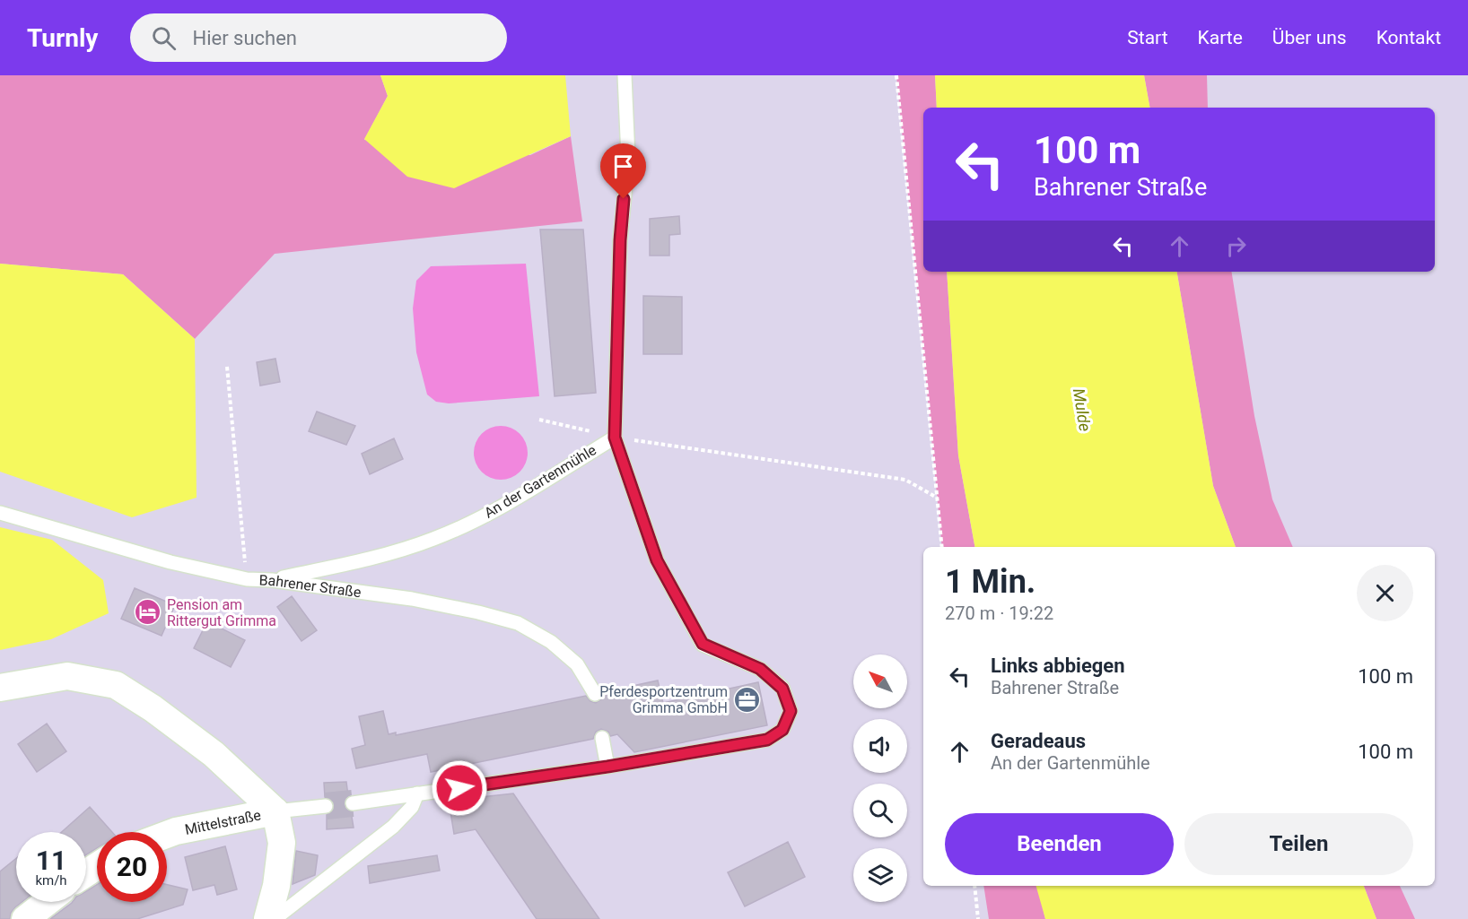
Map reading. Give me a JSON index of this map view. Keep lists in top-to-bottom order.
{
  "streets": {
    "street": ["Mittelstraße"],
    "lane": ["An der Gartenmühle", "Bahrener Straße"]
  },
  "crossings": [
    ["An der Gartenmühle", "Bahrener Straße"]
  ],
  "water": ["Mulde"],
  "places": {
    "hotel": ["Pension am Rittergut Grimma"],
    "office": ["Pferdesportzentrum Grimma GmbH"]
  },
  "north": "top left",
  "page": {
    "header": "Turnly",
    "search": "Hier suchen",
    "nav": [
      "Start",
      "Karte",
      "Über uns",
      "Kontakt"
    ],
    "turn": ["100 m", "Bahrener Straße"],
    "heading": ["1 Min.", "270 m · 19:22"],
    "list": [
      {
        "name": "Links abbiegen",
        "note": "Bahrener Straße",
        "value": "100 m"
      },
      {
        "name": "Geradeaus",
        "note": "An der Gartenmühle",
        "value": "100 m"
      }
    ],
    "buttons": ["Beenden", "Teilen"],
    "speed": "11 km/h",
    "limit": "20"
  }
}
